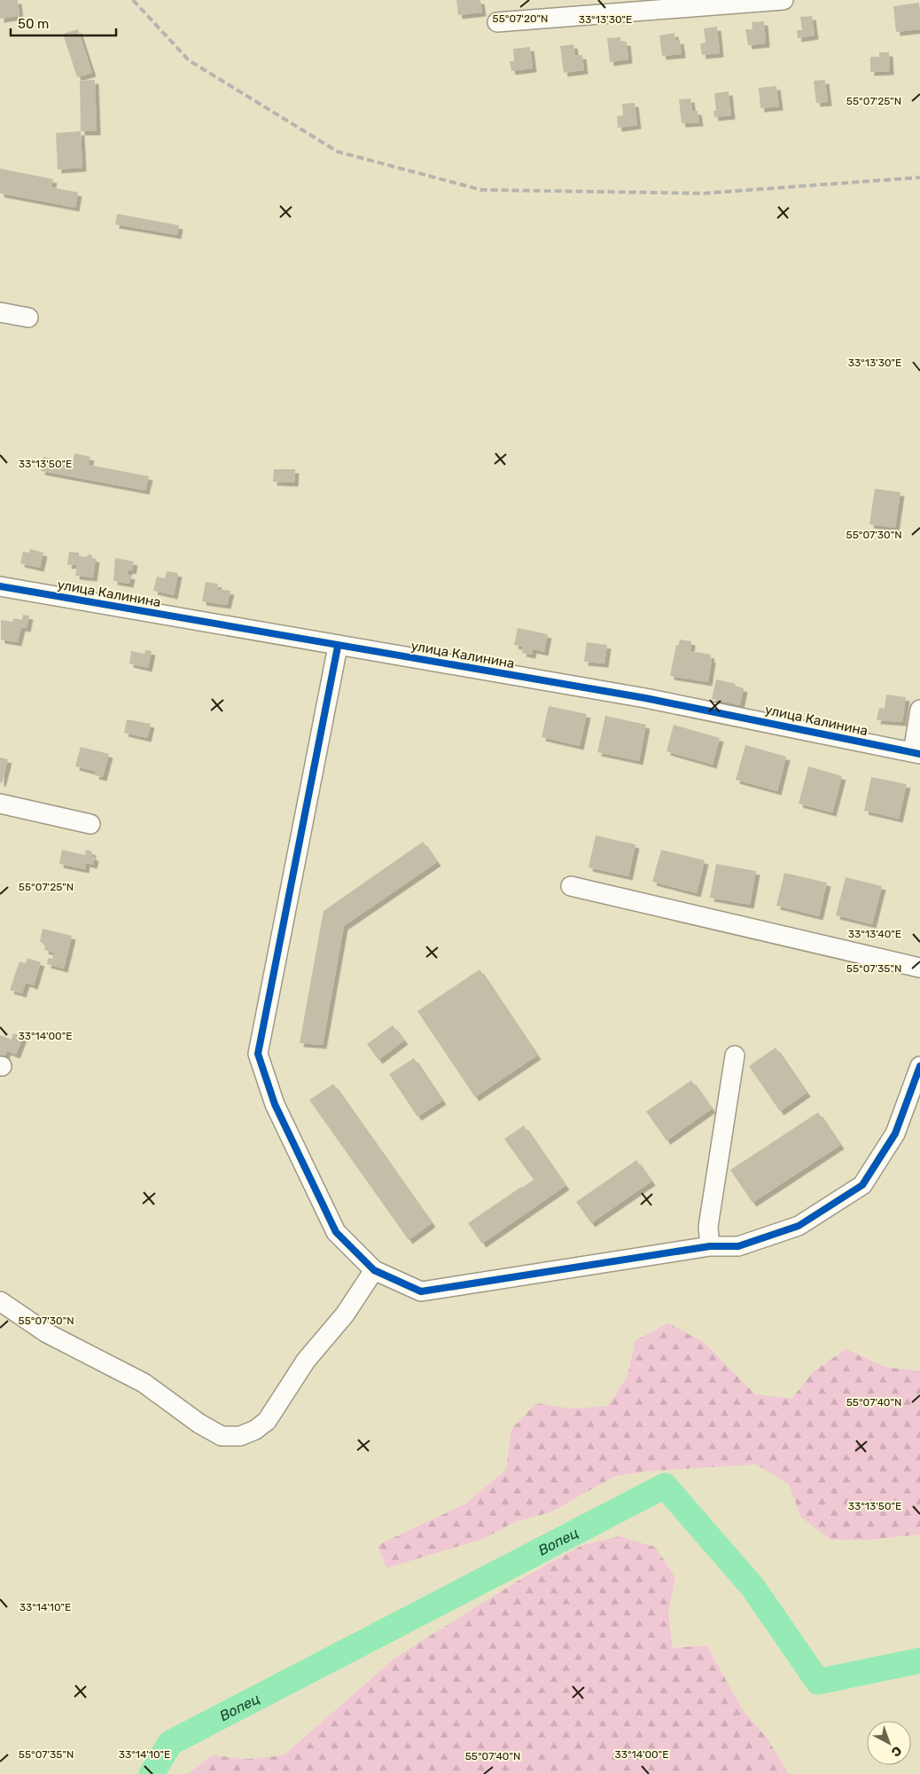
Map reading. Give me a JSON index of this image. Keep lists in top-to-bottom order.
{
  "streets": {
    "street": ["улица Калинина"]
  },
  "water": ["Вопец"],
  "scale_bar": "50 m",
  "north": "bottom right",
  "coordinates": [
    "55°07'20\"N",
    "33°13'30\"E",
    "55°07'25\"N",
    "33°13'50\"E",
    "55°07'30\"N",
    "33°13'40\"E",
    "55°07'35\"N",
    "33°14'00\"E",
    "55°07'40\"N",
    "33°14'10\"E"
  ]
}
